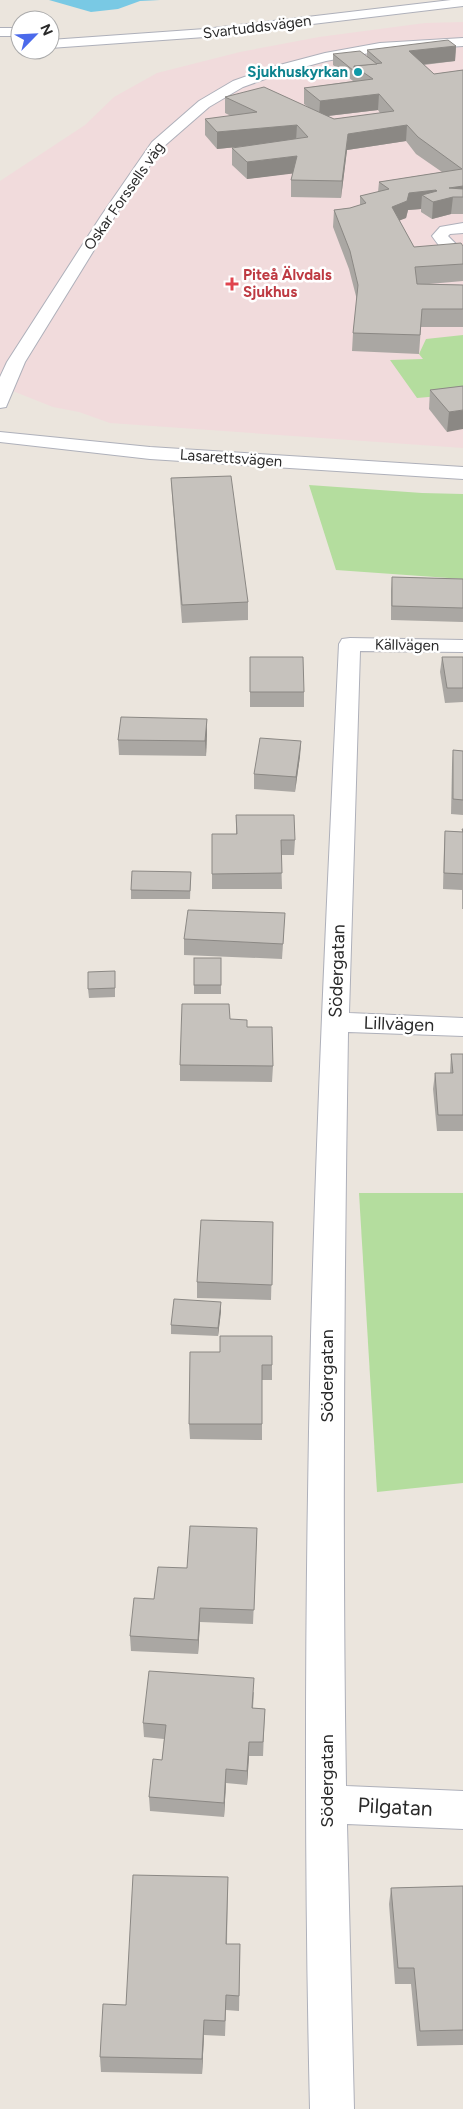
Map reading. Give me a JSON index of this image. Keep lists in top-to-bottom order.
{
  "streets": {
    "street": [
      "Svartuddsvägen",
      "Oskar Forssells väg",
      "Lasarettsvägen",
      "Källvägen",
      "Södergatan",
      "Lillvägen",
      "Pilgatan"
    ]
  },
  "crossings": [
    ["Källvägen", "Södergatan"],
    ["Södergatan", "Lillvägen"],
    ["Södergatan", "Pilgatan"]
  ],
  "places": {
    "other": ["Sjukhuskyrkan"],
    "health": ["Piteå Älvdals Sjukhus"]
  },
  "north": "top right"
}
